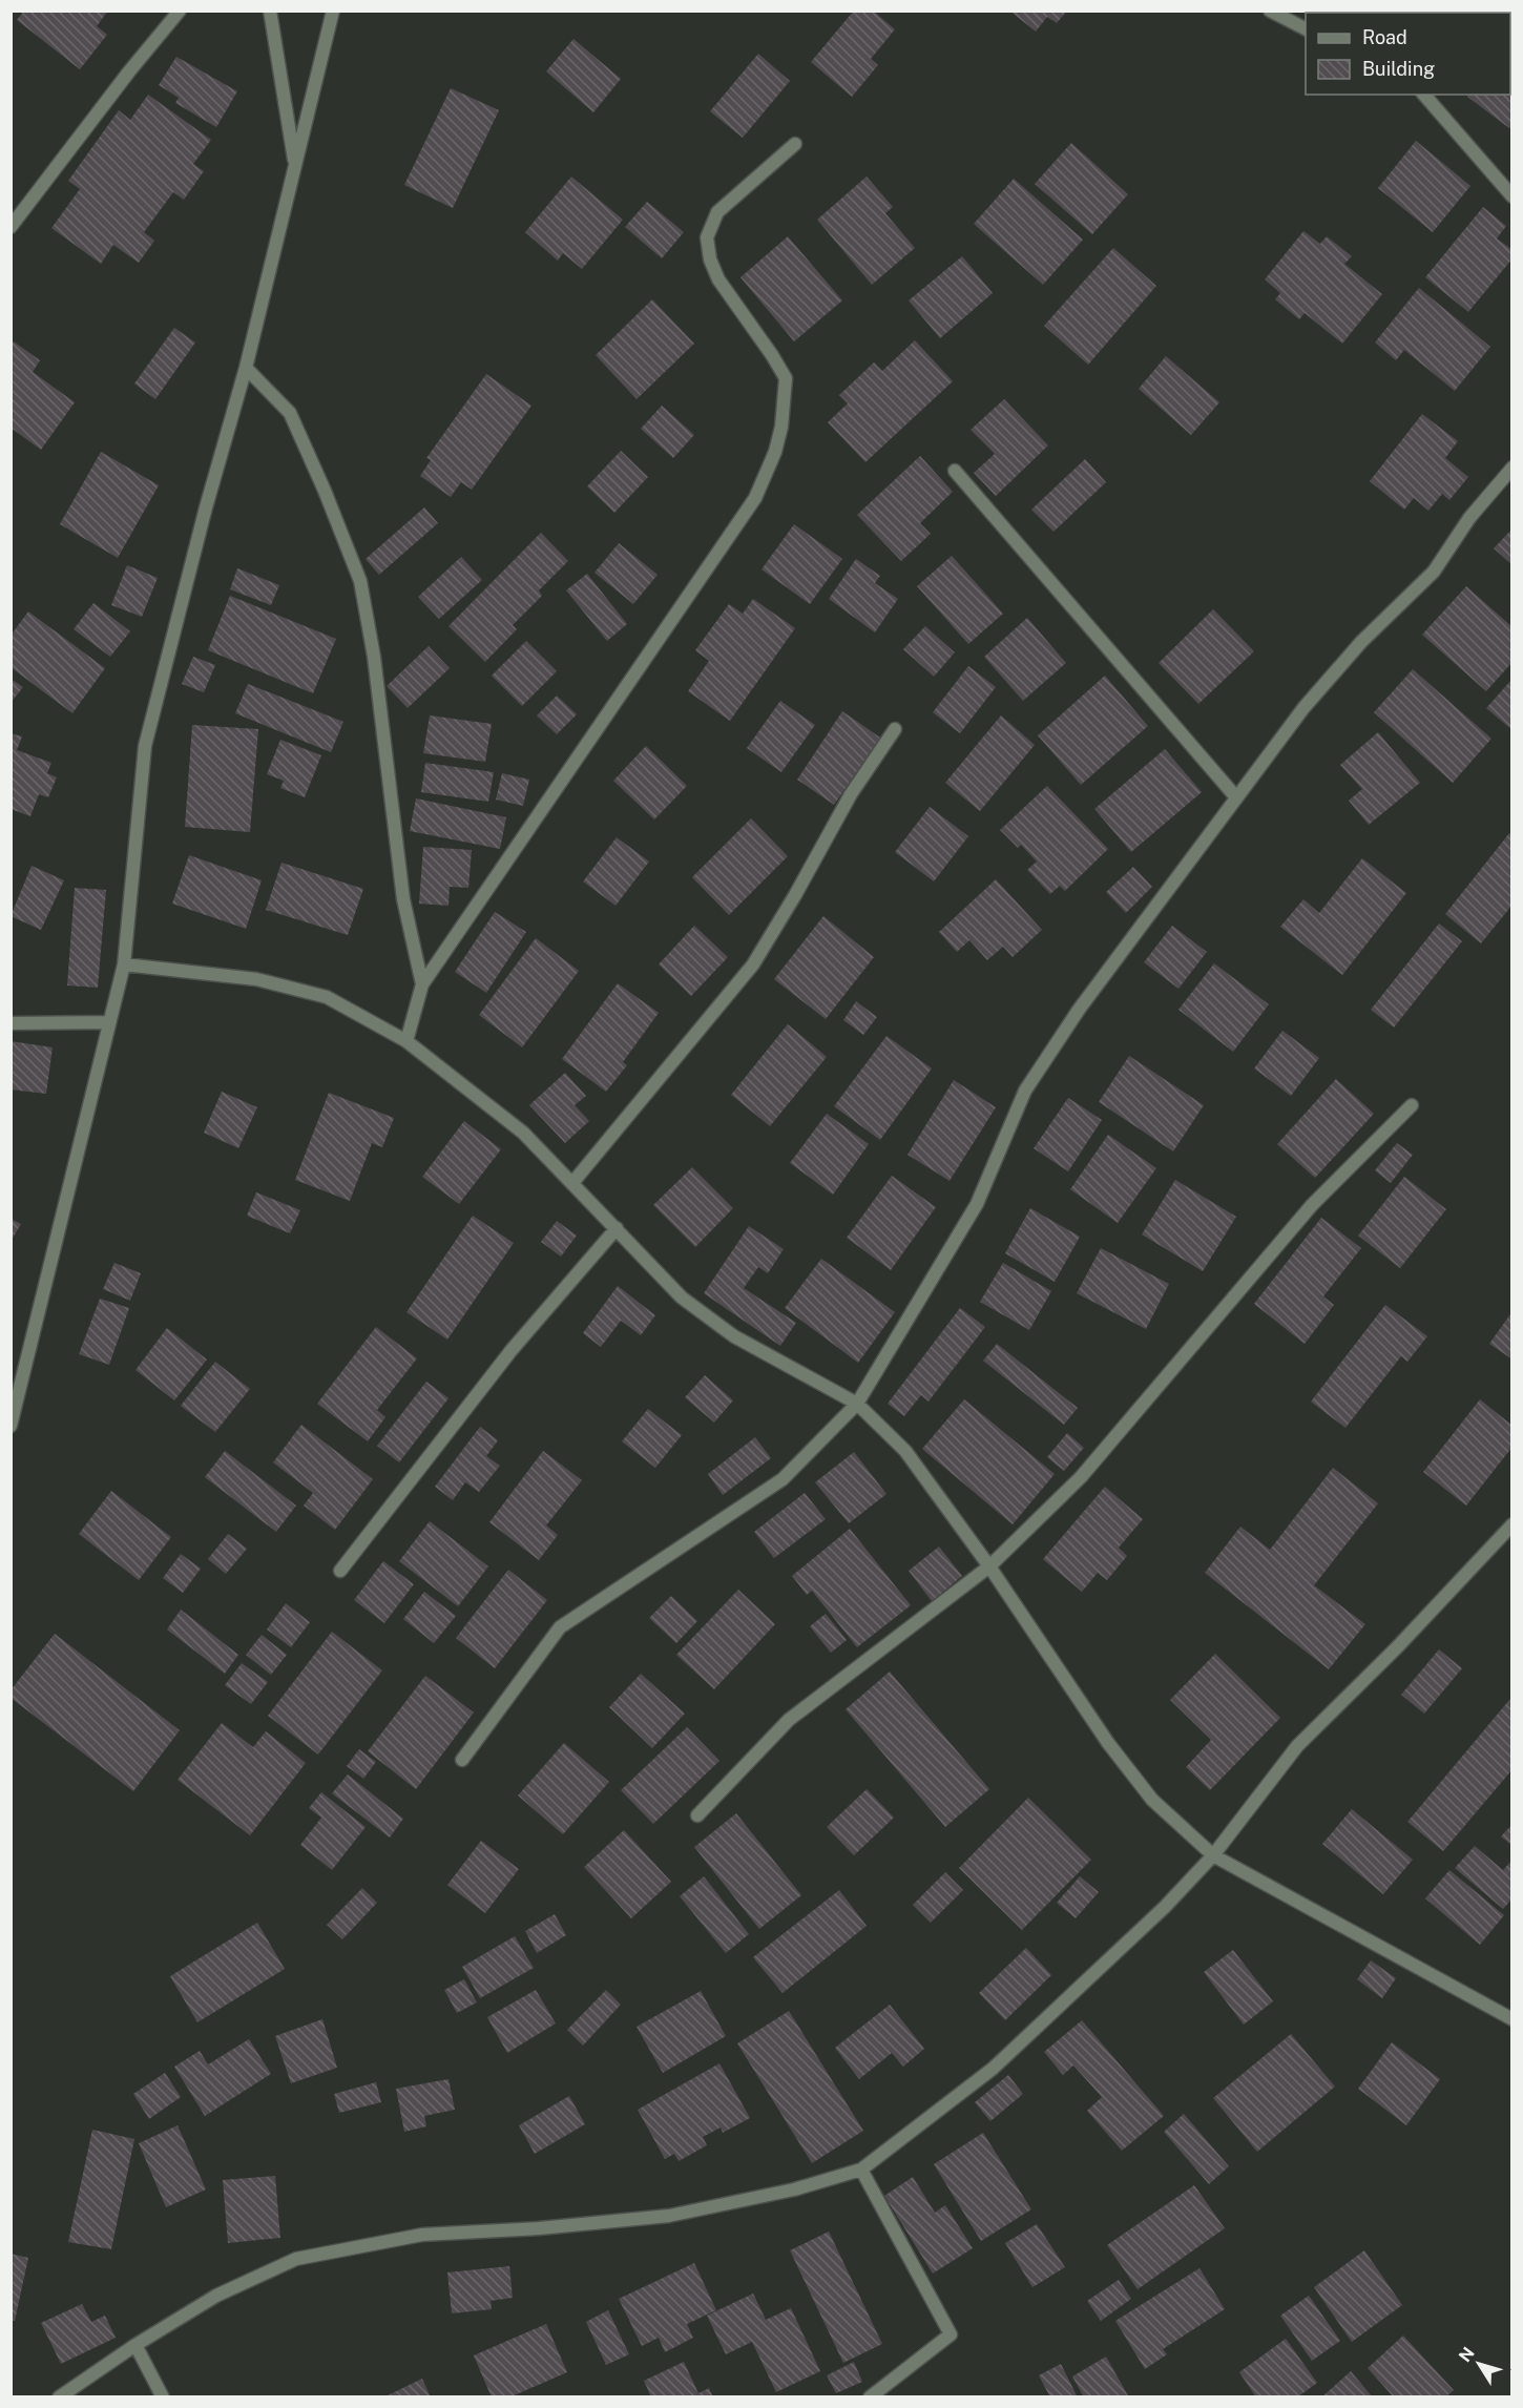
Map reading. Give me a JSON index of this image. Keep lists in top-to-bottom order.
{
  "legend": ["Road", "Building"],
  "north": "top left"
}
